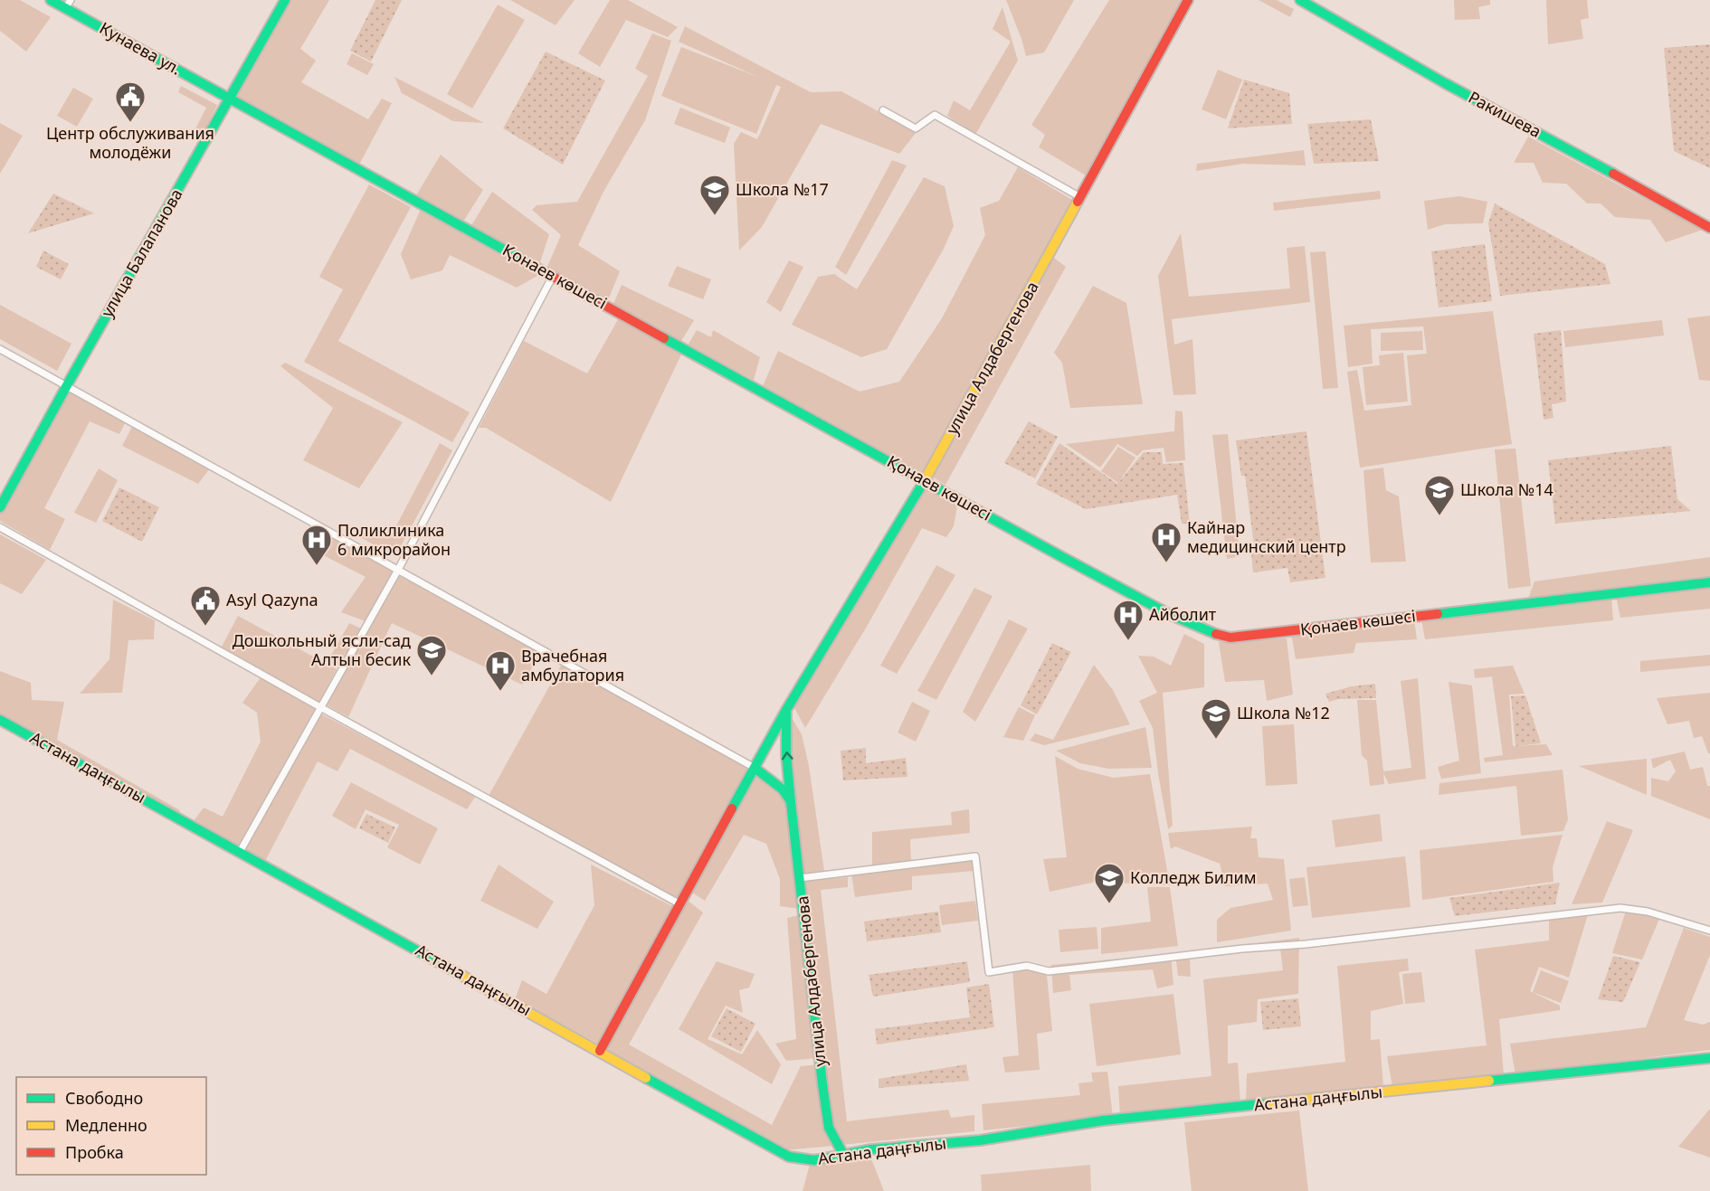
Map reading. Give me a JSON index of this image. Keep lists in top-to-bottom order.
{
  "streets": {
    "street": [
      "Кунаева ул.",
      "Ракишева",
      "улица Балапанова",
      "Қонаев көшесі",
      "улица Алдабергенова",
      "Астана даңғылы"
    ]
  },
  "crossings": [
    ["Кунаева ул.", "улица Балапанова"],
    ["Кунаева ул.", "Қонаев көшесі"],
    ["улица Балапанова", "Қонаев көшесі"],
    ["Қонаев көшесі", "улица Алдабергенова"],
    ["улица Алдабергенова", "Астана даңғылы"]
  ],
  "places": {
    "public building": ["Центр обслуживания молодёжи", "Asyl Qazyna"],
    "school or university": [
      "Школа №17",
      "Школа №14",
      "Дошкольный ясли-сад Алтын бесик",
      "Школа №12",
      "Колледж Билим"
    ],
    "hospital": [
      "Кайнар медицинский центр",
      "Поликлиника 6 микрорайон",
      "Айболит",
      "Врачебная амбулатория"
    ]
  },
  "legend": ["Свободно", "Медленно", "Пробка"]
}
